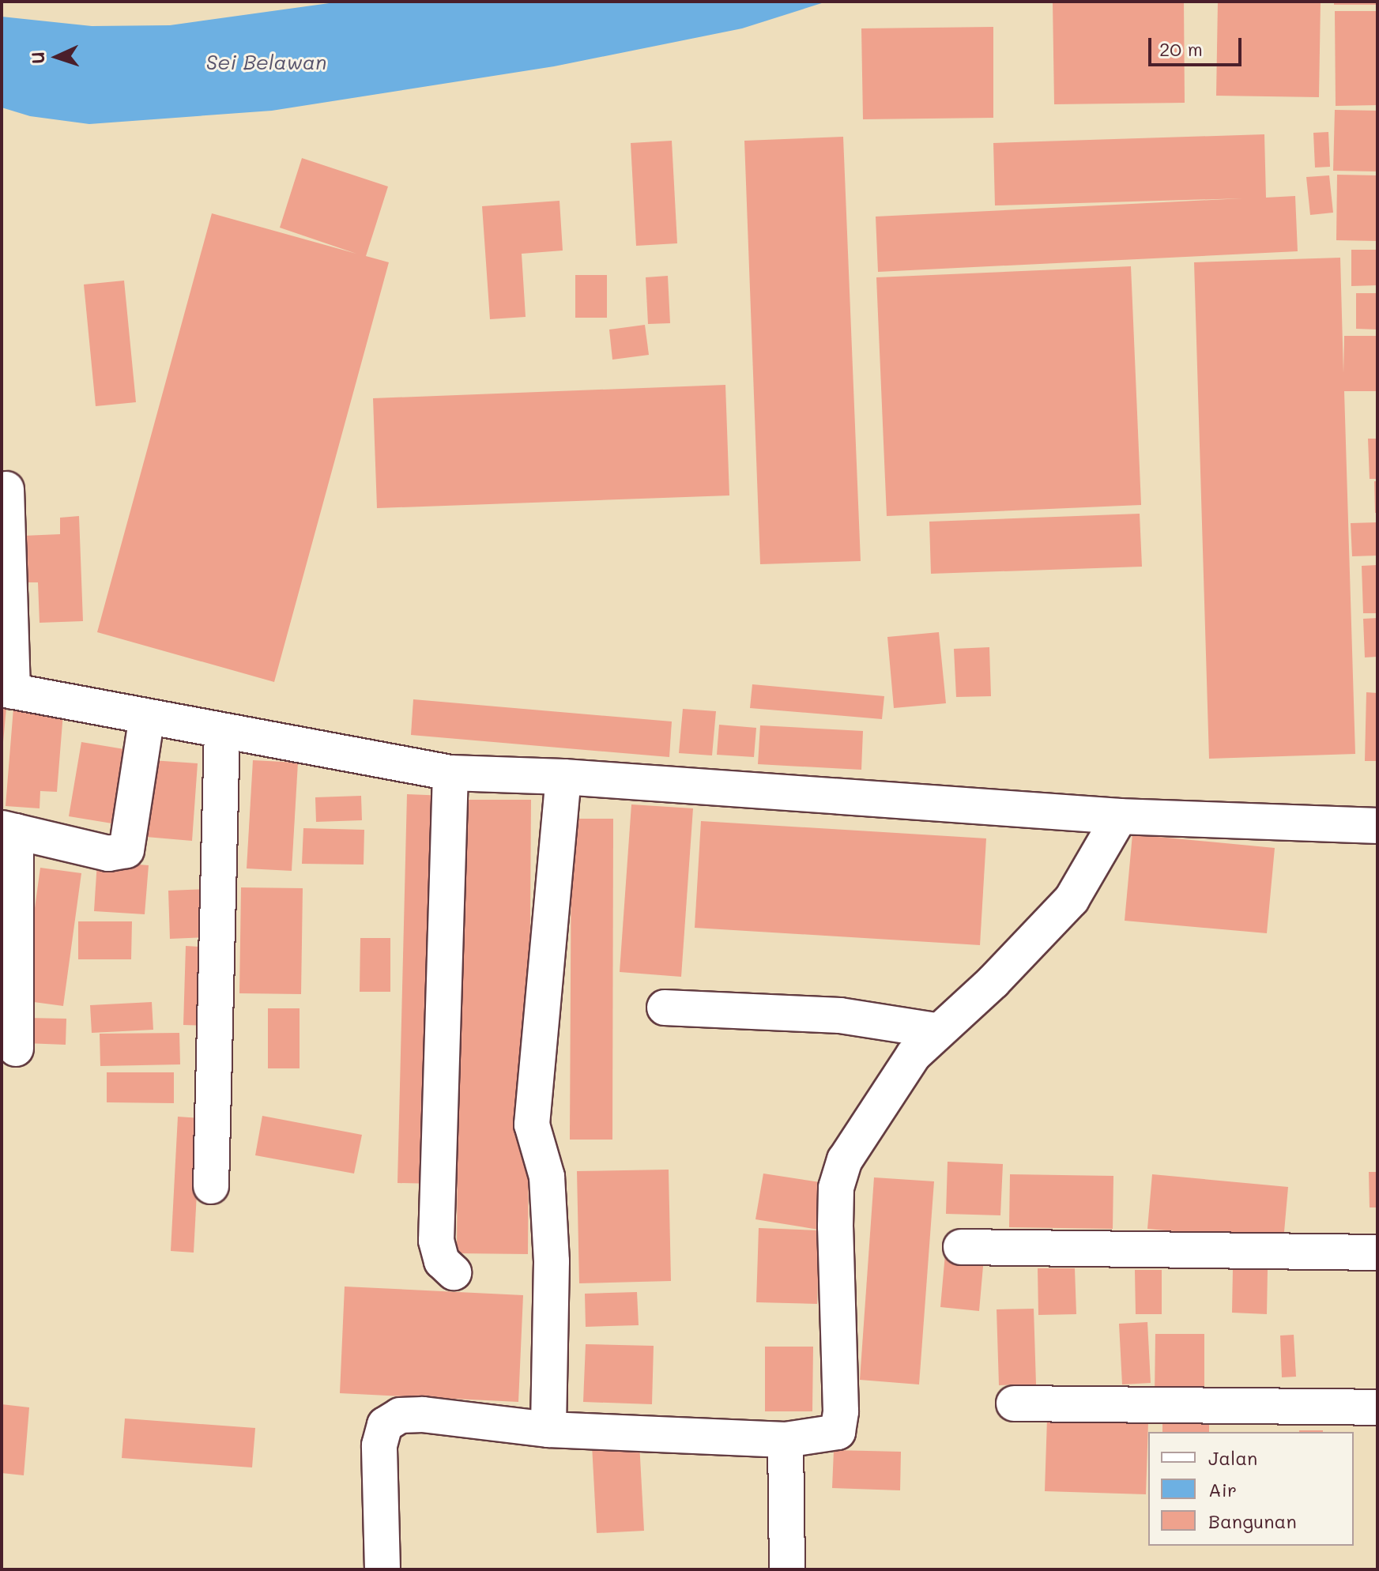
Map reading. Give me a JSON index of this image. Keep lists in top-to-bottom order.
{
  "water": ["Sei Belawan"],
  "legend": ["Jalan", "Air", "Bangunan"],
  "scale_bar": "20 m",
  "north": "left"
}
